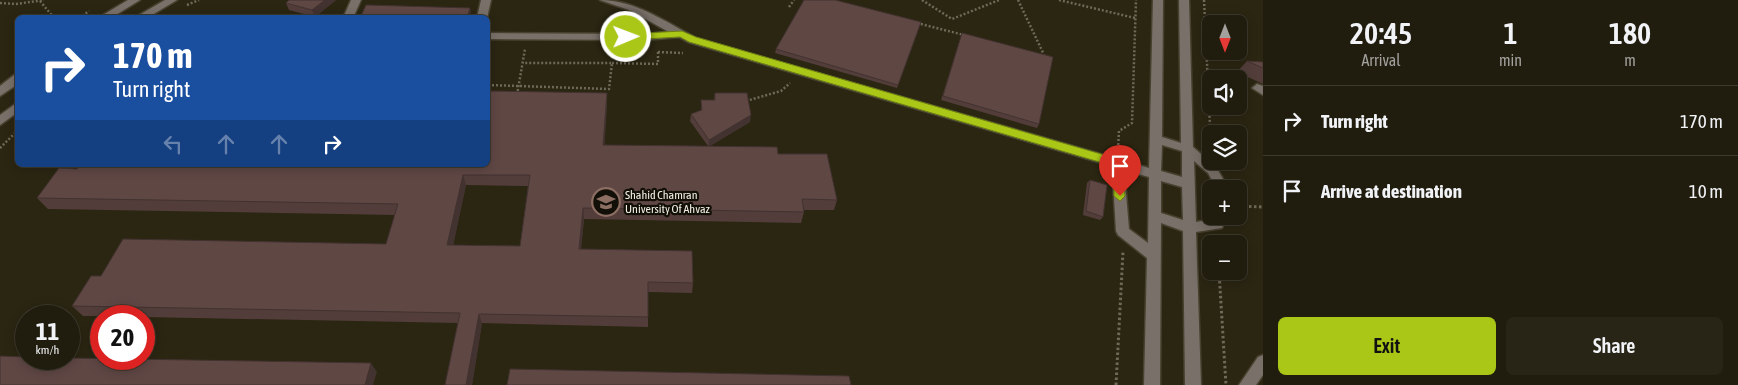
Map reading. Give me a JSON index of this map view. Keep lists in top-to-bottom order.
{
  "places": {
    "school or university": ["Shahid Chamran University Of Ahvaz"]
  },
  "north": "bottom",
  "page": {
    "eta": [
      "20:45",
      "Arrival",
      "1",
      "min",
      "180",
      "m"
    ],
    "map_buttons": ["+", "−"],
    "turn": ["170 m", "Turn right"],
    "list": [
      {
        "name": "Turn right",
        "value": "170 m"
      },
      {
        "name": "Arrive at destination",
        "value": "10 m"
      }
    ],
    "speed": "11 km/h",
    "limit": "20",
    "buttons": ["Exit", "Share"]
  }
}
